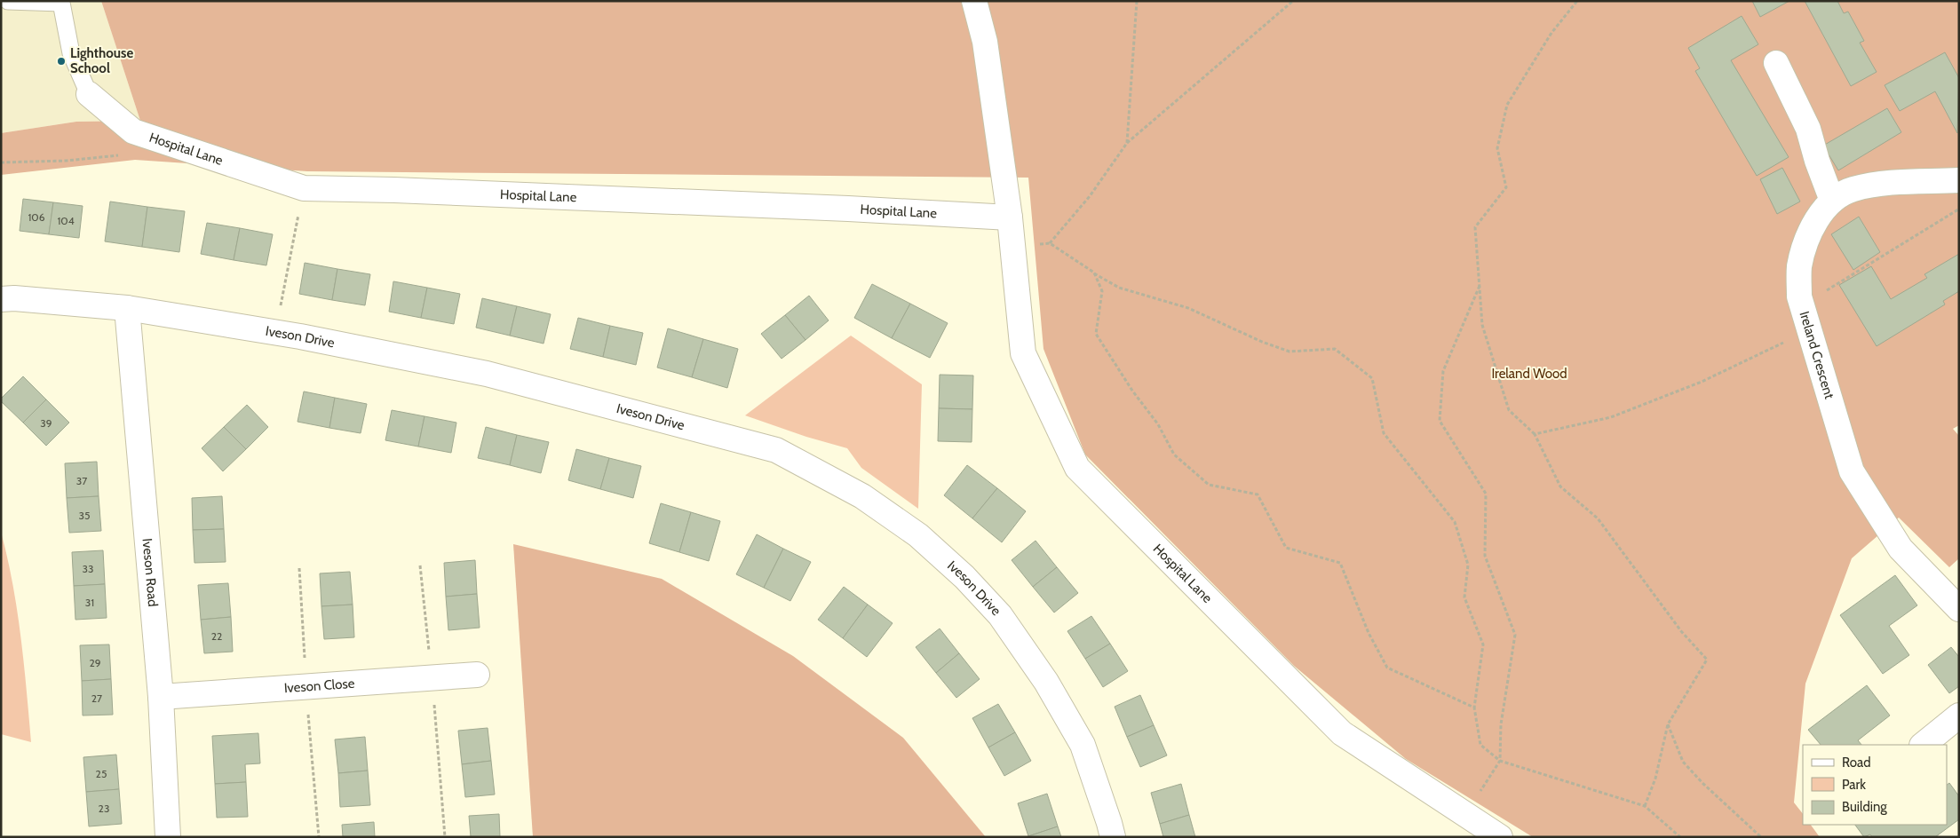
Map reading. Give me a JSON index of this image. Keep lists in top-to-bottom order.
{
  "streets": {
    "street": [
      "Hospital Lane",
      "Iveson Drive",
      "Ireland Crescent",
      "Iveson Road",
      "Iveson Close"
    ]
  },
  "crossings": [
    ["Iveson Drive", "Iveson Road"],
    ["Iveson Road", "Iveson Close"]
  ],
  "parks": ["Ireland Wood"],
  "places": ["Lighthouse School"],
  "house_numbers": [
    "106",
    "104",
    "39",
    "37",
    "35",
    "33",
    "31",
    "22",
    "29",
    "27",
    "25",
    "23"
  ],
  "legend": ["Road", "Park", "Building"]
}
